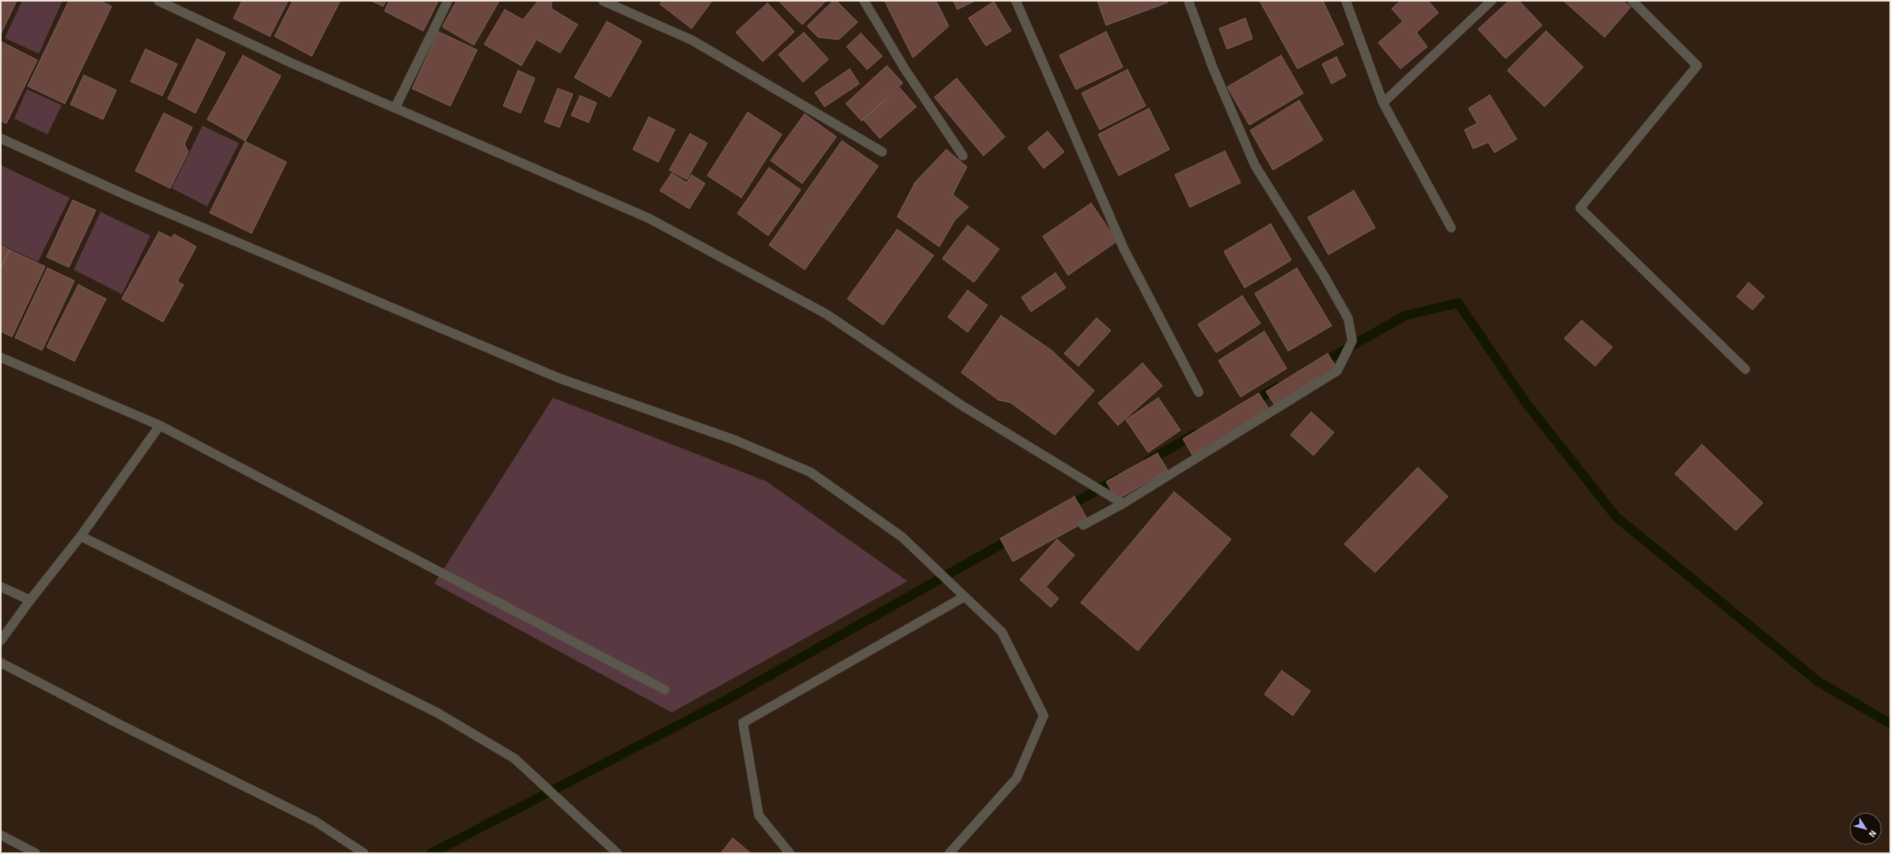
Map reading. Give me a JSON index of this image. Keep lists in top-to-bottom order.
{
  "north": "bottom right"
}
